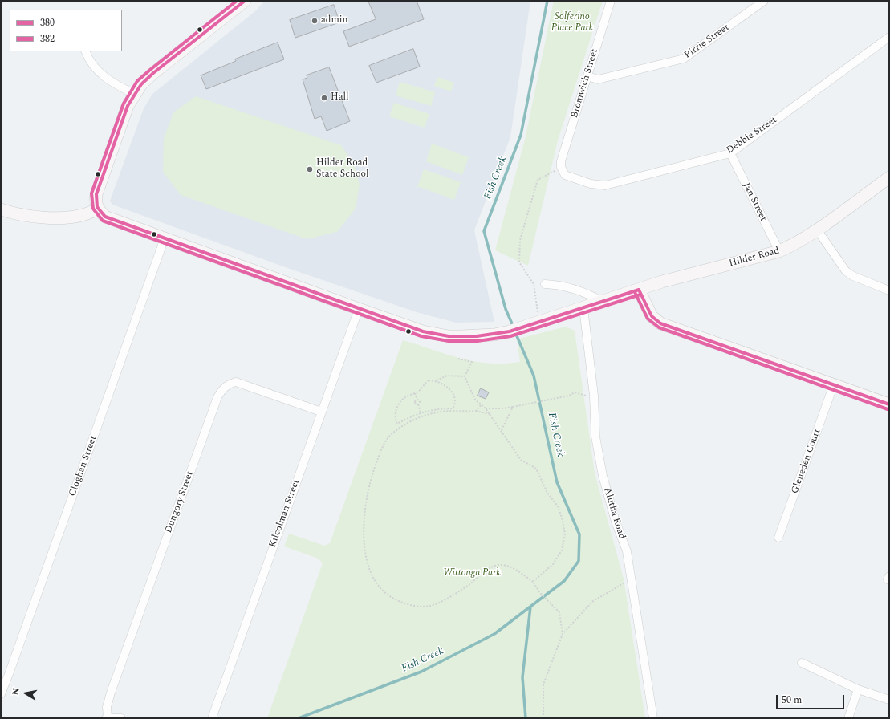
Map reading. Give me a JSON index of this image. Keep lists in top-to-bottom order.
{
  "streets": {
    "street": [
      "Pirrie Street",
      "Bromwich Street",
      "Debbie Street",
      "Jan Street",
      "Hilder Road",
      "Gleneden Court",
      "Cloghan Street",
      "Dungory Street",
      "Kilcolman Street",
      "Alutha Road"
    ]
  },
  "crossings": [
    ["Pirrie Street", "Bromwich Street"],
    ["Bromwich Street", "Debbie Street"],
    ["Debbie Street", "Jan Street"],
    ["Jan Street", "Hilder Road"],
    ["Hilder Road", "Cloghan Street"],
    ["Hilder Road", "Kilcolman Street"],
    ["Hilder Road", "Alutha Road"],
    ["Dungory Street", "Kilcolman Street"]
  ],
  "water": ["Fish Creek"],
  "parks": ["Solferino Place Park", "Wittonga Park"],
  "places": ["admin", "Hall", "Hilder Road State School"],
  "lines": ["transit line 380", "transit line 382"],
  "legend": ["380", "382"],
  "scale_bar": "50 m",
  "north": "left"
}
